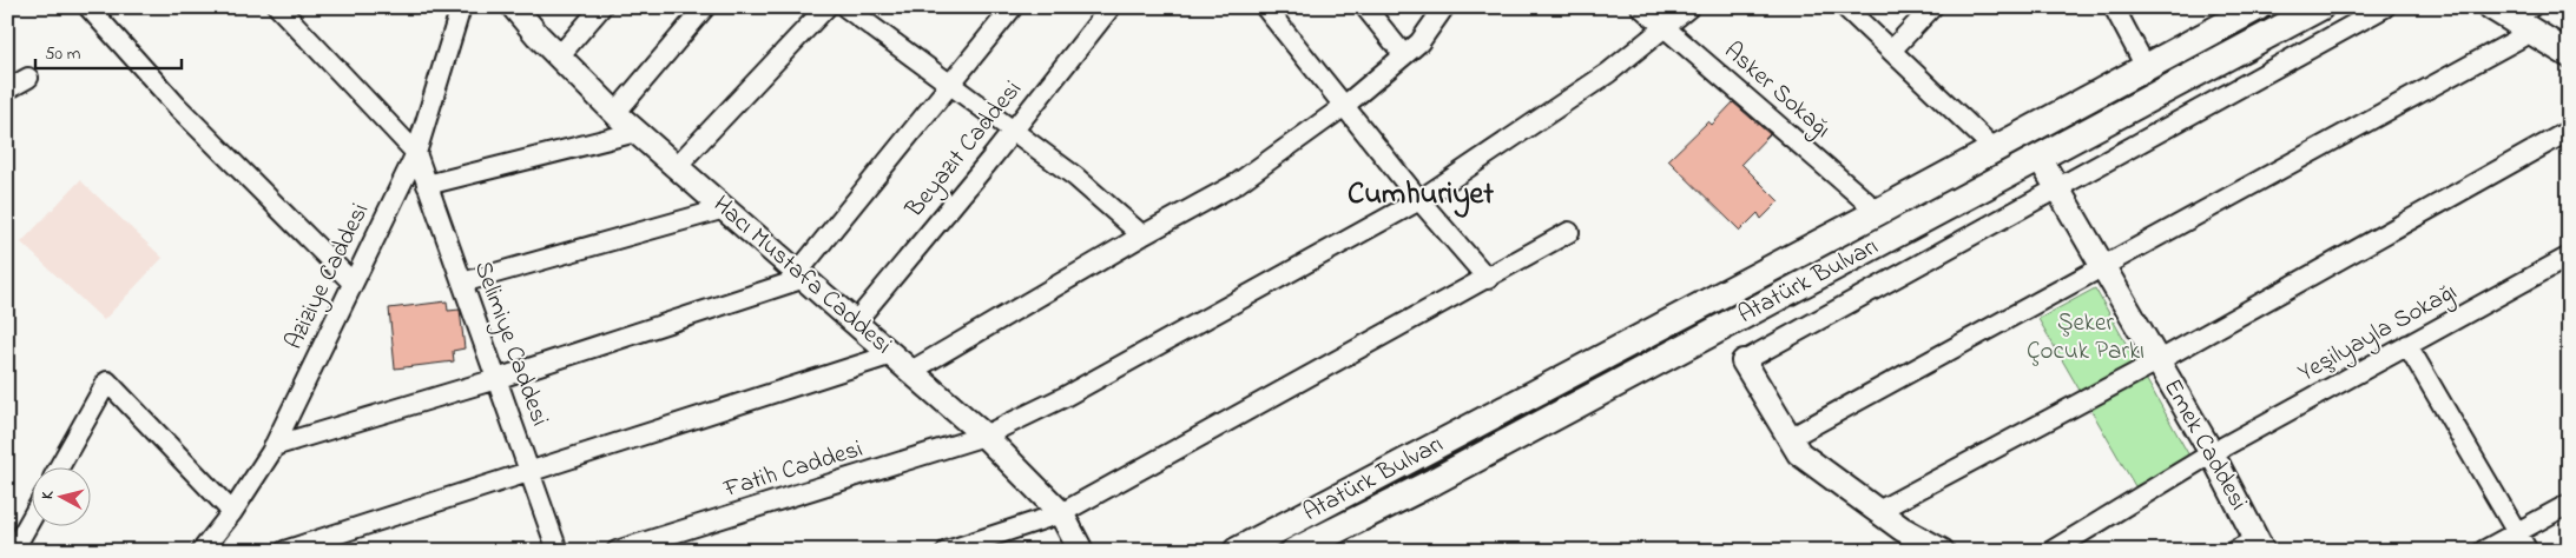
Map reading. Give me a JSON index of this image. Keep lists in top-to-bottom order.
{
  "streets": {
    "main road": ["Atatürk Bulvarı"],
    "street": [
      "Asker Sokağı",
      "Beyazıt Caddesi",
      "Hacı Mustafa Caddesi",
      "Aziziye Caddesi",
      "Yeşilyayla Sokağı",
      "Selimiye Caddesi",
      "Emek Caddesi",
      "Fatih Caddesi"
    ]
  },
  "crossings": [
    ["Asker Sokağı", "Atatürk Bulvarı"],
    ["Asker Sokağı", "Fatih Caddesi"],
    ["Beyazıt Caddesi", "Hacı Mustafa Caddesi"],
    ["Hacı Mustafa Caddesi", "Fatih Caddesi"],
    ["Aziziye Caddesi", "Selimiye Caddesi"],
    ["Atatürk Bulvarı", "Emek Caddesi"],
    ["Yeşilyayla Sokağı", "Emek Caddesi"]
  ],
  "districts": ["Cumhuriyet"],
  "parks": ["Şeker Çocuk Parkı"],
  "scale_bar": "50 m",
  "north": "left"
}
